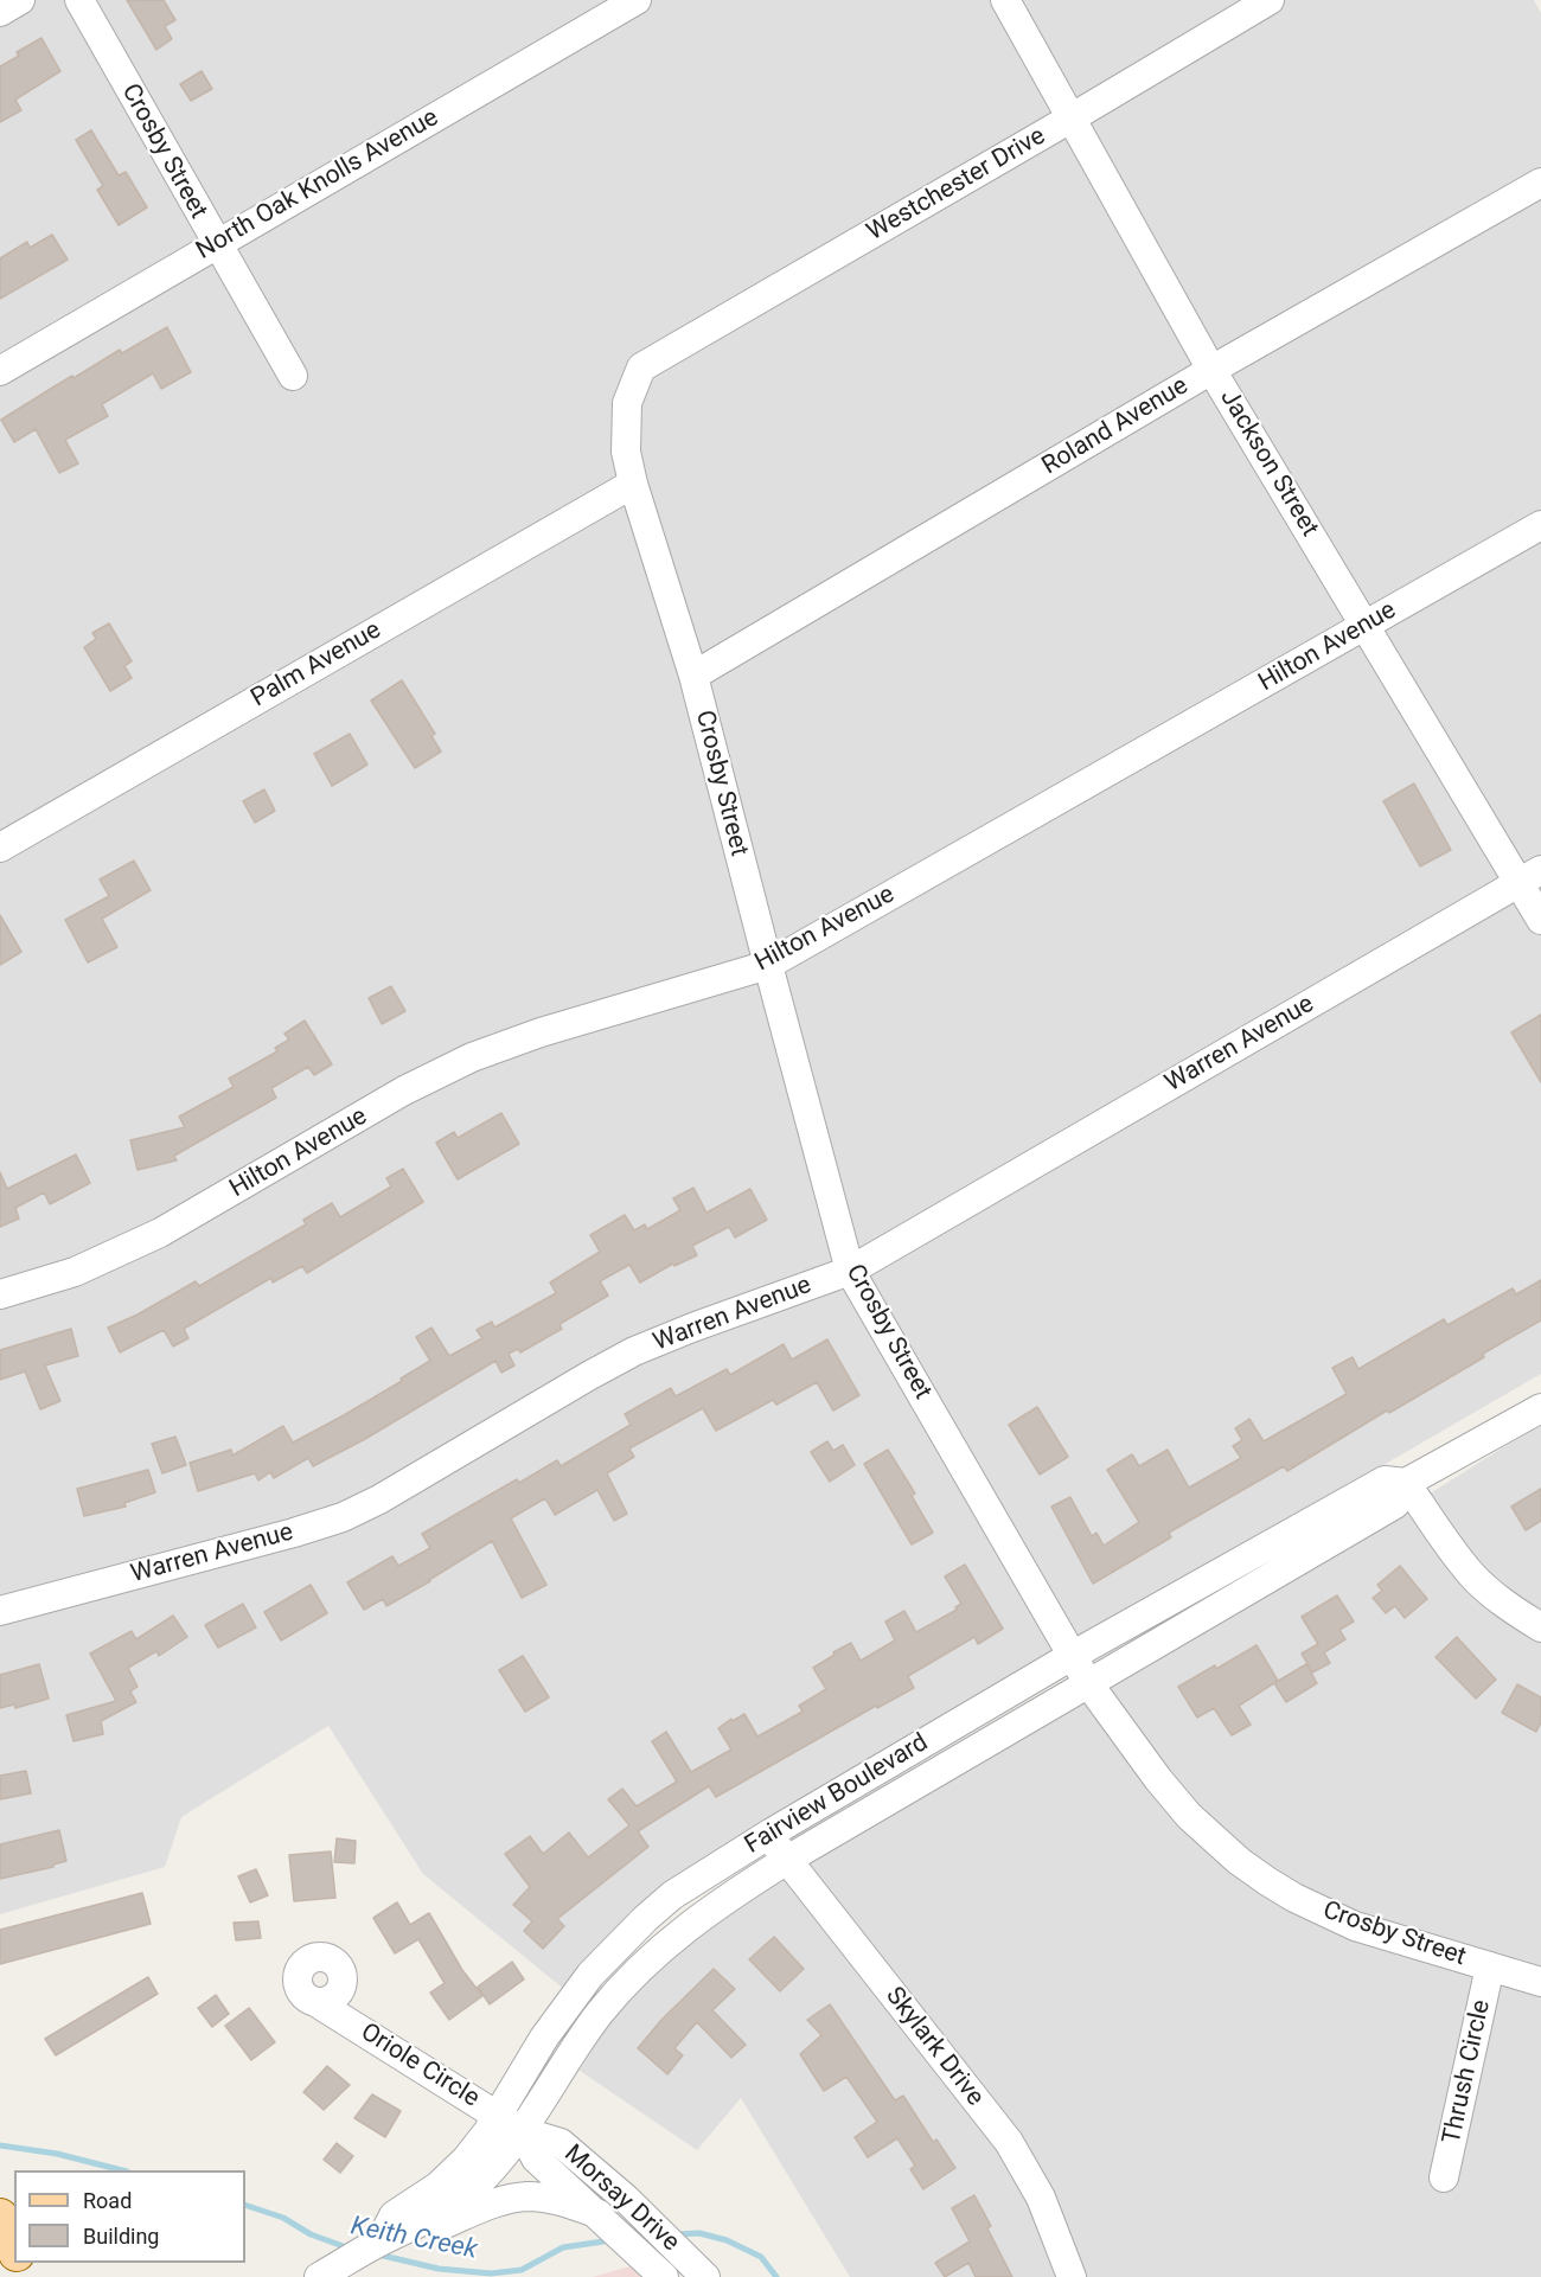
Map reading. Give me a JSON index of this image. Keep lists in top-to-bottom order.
{
  "streets": {
    "street": [
      "Crosby Street",
      "North Oak Knolls Avenue",
      "Westchester Drive",
      "Roland Avenue",
      "Jackson Street",
      "Hilton Avenue",
      "Palm Avenue",
      "Warren Avenue",
      "Fairview Boulevard",
      "Skylark Drive",
      "Oriole Circle",
      "Thrush Circle",
      "Morsay Drive"
    ]
  },
  "crossings": [
    ["Crosby Street", "North Oak Knolls Avenue"],
    ["Crosby Street", "Westchester Drive"],
    ["Crosby Street", "Roland Avenue"],
    ["Crosby Street", "Hilton Avenue"],
    ["Crosby Street", "Palm Avenue"],
    ["Crosby Street", "Warren Avenue"],
    ["Crosby Street", "Fairview Boulevard"],
    ["Crosby Street", "Thrush Circle"],
    ["Westchester Drive", "Jackson Street"],
    ["Roland Avenue", "Jackson Street"],
    ["Jackson Street", "Hilton Avenue"],
    ["Jackson Street", "Warren Avenue"],
    ["Fairview Boulevard", "Skylark Drive"],
    ["Fairview Boulevard", "Oriole Circle"],
    ["Fairview Boulevard", "Morsay Drive"],
    ["Oriole Circle", "Morsay Drive"]
  ],
  "water": ["Keith Creek"],
  "legend": ["Road", "Building"]
}
